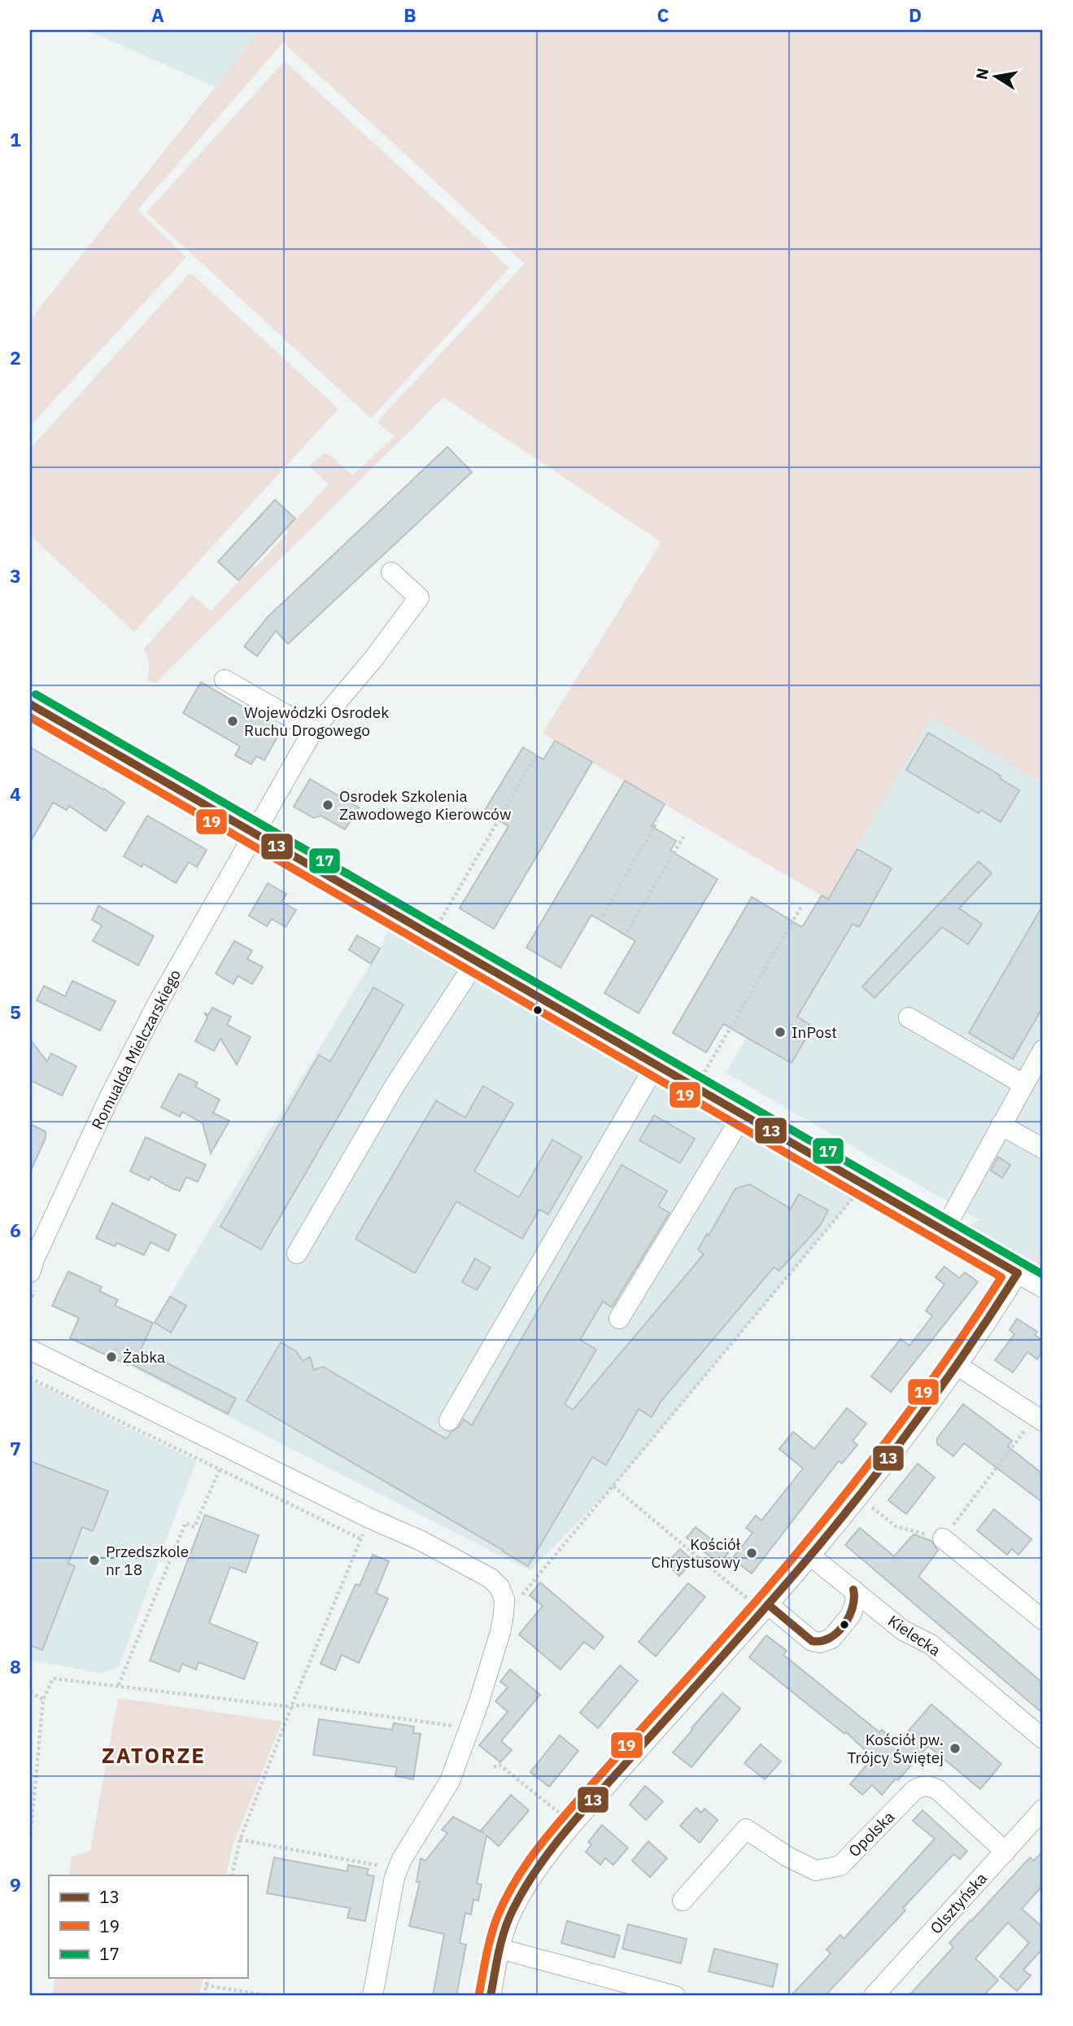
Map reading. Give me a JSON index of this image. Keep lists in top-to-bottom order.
{
  "streets": {
    "street": [
      "Romualda Mielczarskiego",
      "Kielecka",
      "Opolska",
      "Olsztyńska"
    ]
  },
  "crossings": [
    ["Opolska", "Olsztyńska"]
  ],
  "districts": ["ZATORZE"],
  "places": [
    "Wojewódzki Osrodek Ruchu Drogowego",
    "Osrodek Szkolenia Zawodowego Kierowców",
    "InPost",
    "Żabka",
    "Kościół Chrystusowy",
    "Przedszkole nr 18",
    "Kościół pw. Trójcy Świętej"
  ],
  "lines": ["transit line 17", "transit line 13", "transit line 19"],
  "legend": ["13", "19", "17"],
  "north": "left",
  "grid": {
    "columns": [
      "A",
      "B",
      "C",
      "D"
    ],
    "rows": [
      "1",
      "2",
      "3",
      "4",
      "5",
      "6",
      "7",
      "8",
      "9"
    ]
  }
}
